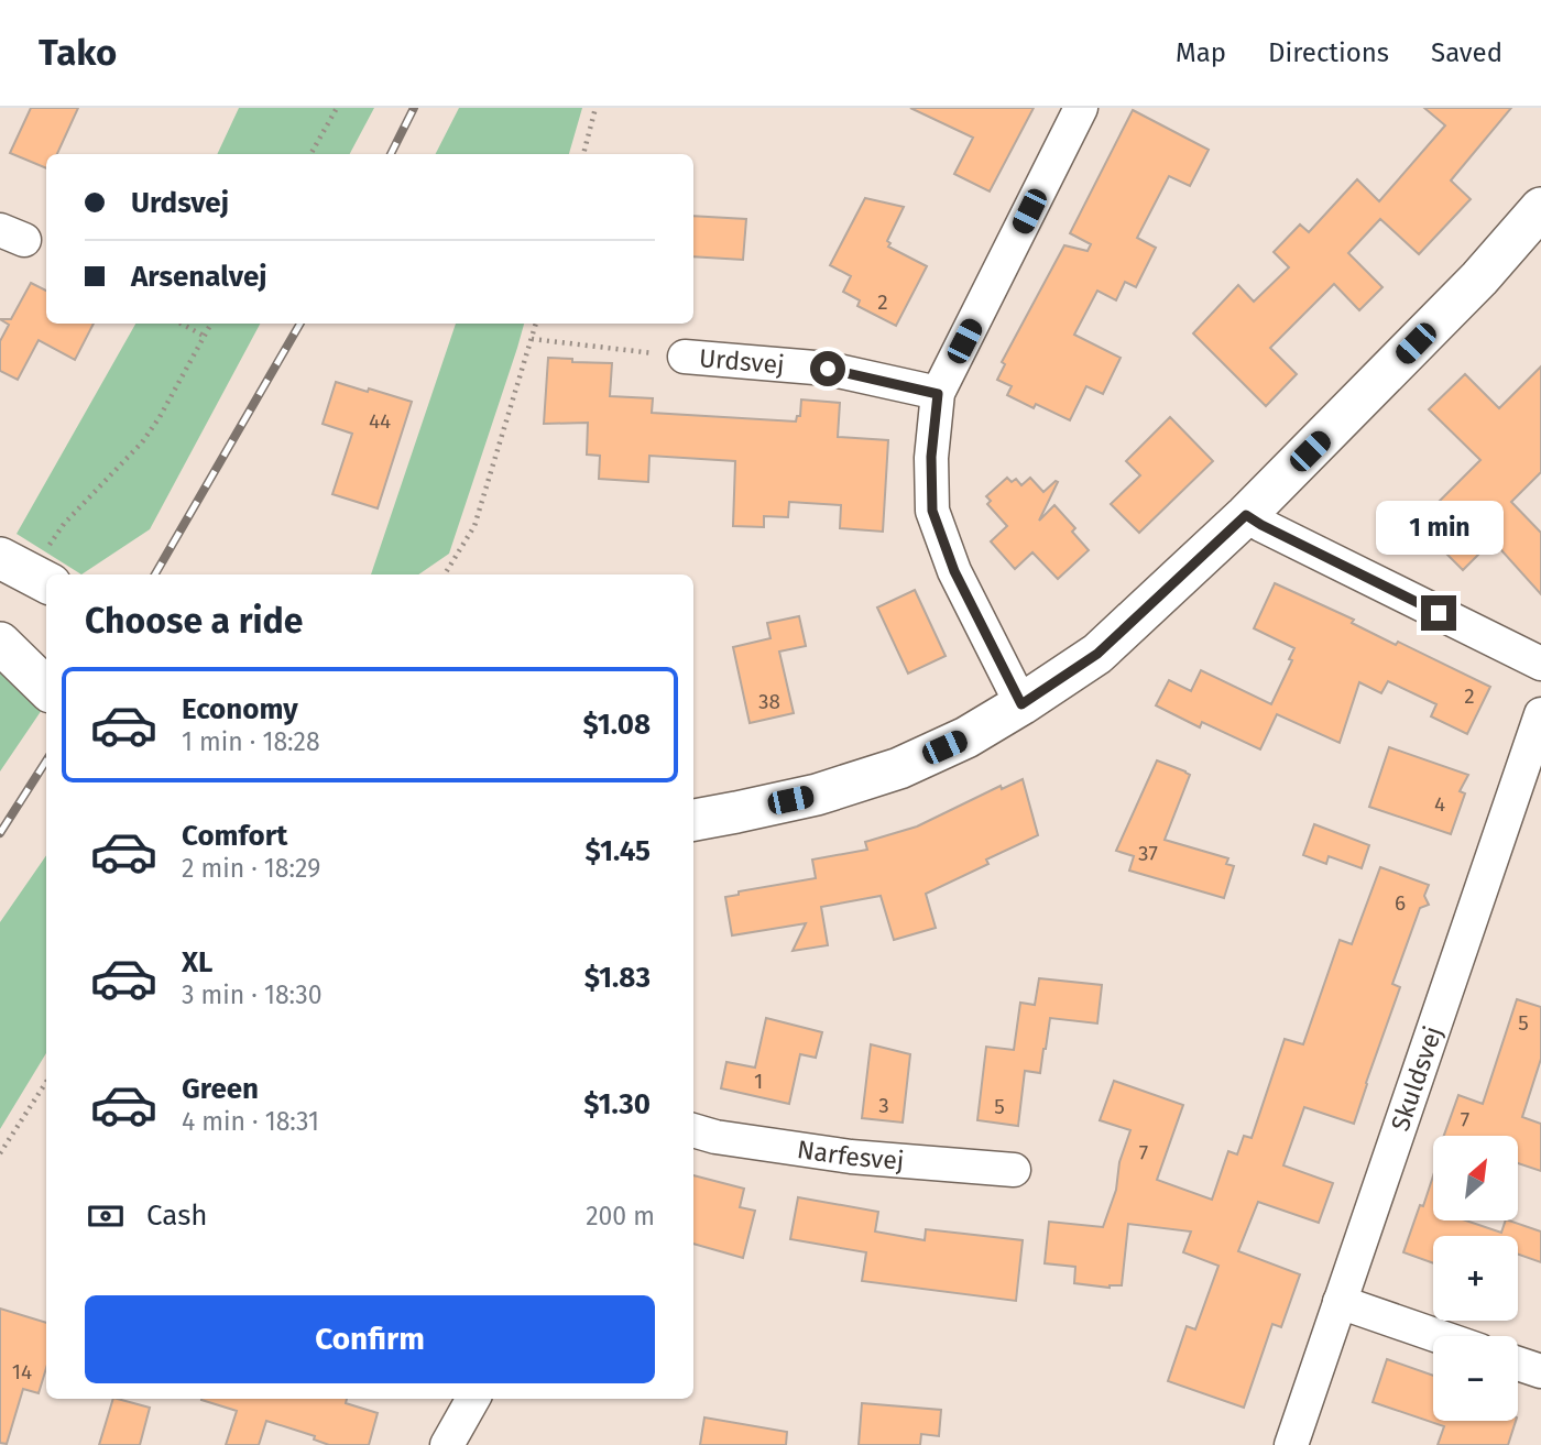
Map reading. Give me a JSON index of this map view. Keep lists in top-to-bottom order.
{
  "streets": {
    "street": ["Urdsvej", "Skuldsvej", "Narfesvej"]
  },
  "house_numbers": [
    "2",
    "44",
    "2",
    "38",
    "4",
    "37",
    "6",
    "5",
    "1",
    "3",
    "5",
    "7",
    "7",
    "14"
  ],
  "north": "top right",
  "page": {
    "header": "Tako",
    "nav": ["Map", "Directions", "Saved"],
    "banner": ["Urdsvej", "Arsenalvej"],
    "bubble": "1 min",
    "heading": "Choose a ride",
    "list": [
      {
        "name": "Economy",
        "note": "1 min · 18:28",
        "value": "$1.08"
      },
      {
        "name": "Comfort",
        "note": "2 min · 18:29",
        "value": "$1.45"
      },
      {
        "name": "XL",
        "note": "3 min · 18:30",
        "value": "$1.83"
      },
      {
        "name": "Green",
        "note": "4 min · 18:31",
        "value": "$1.30"
      }
    ],
    "map_buttons": ["+", "−"],
    "pay": ["Cash", "200 m"],
    "buttons": "Confirm"
  }
}
